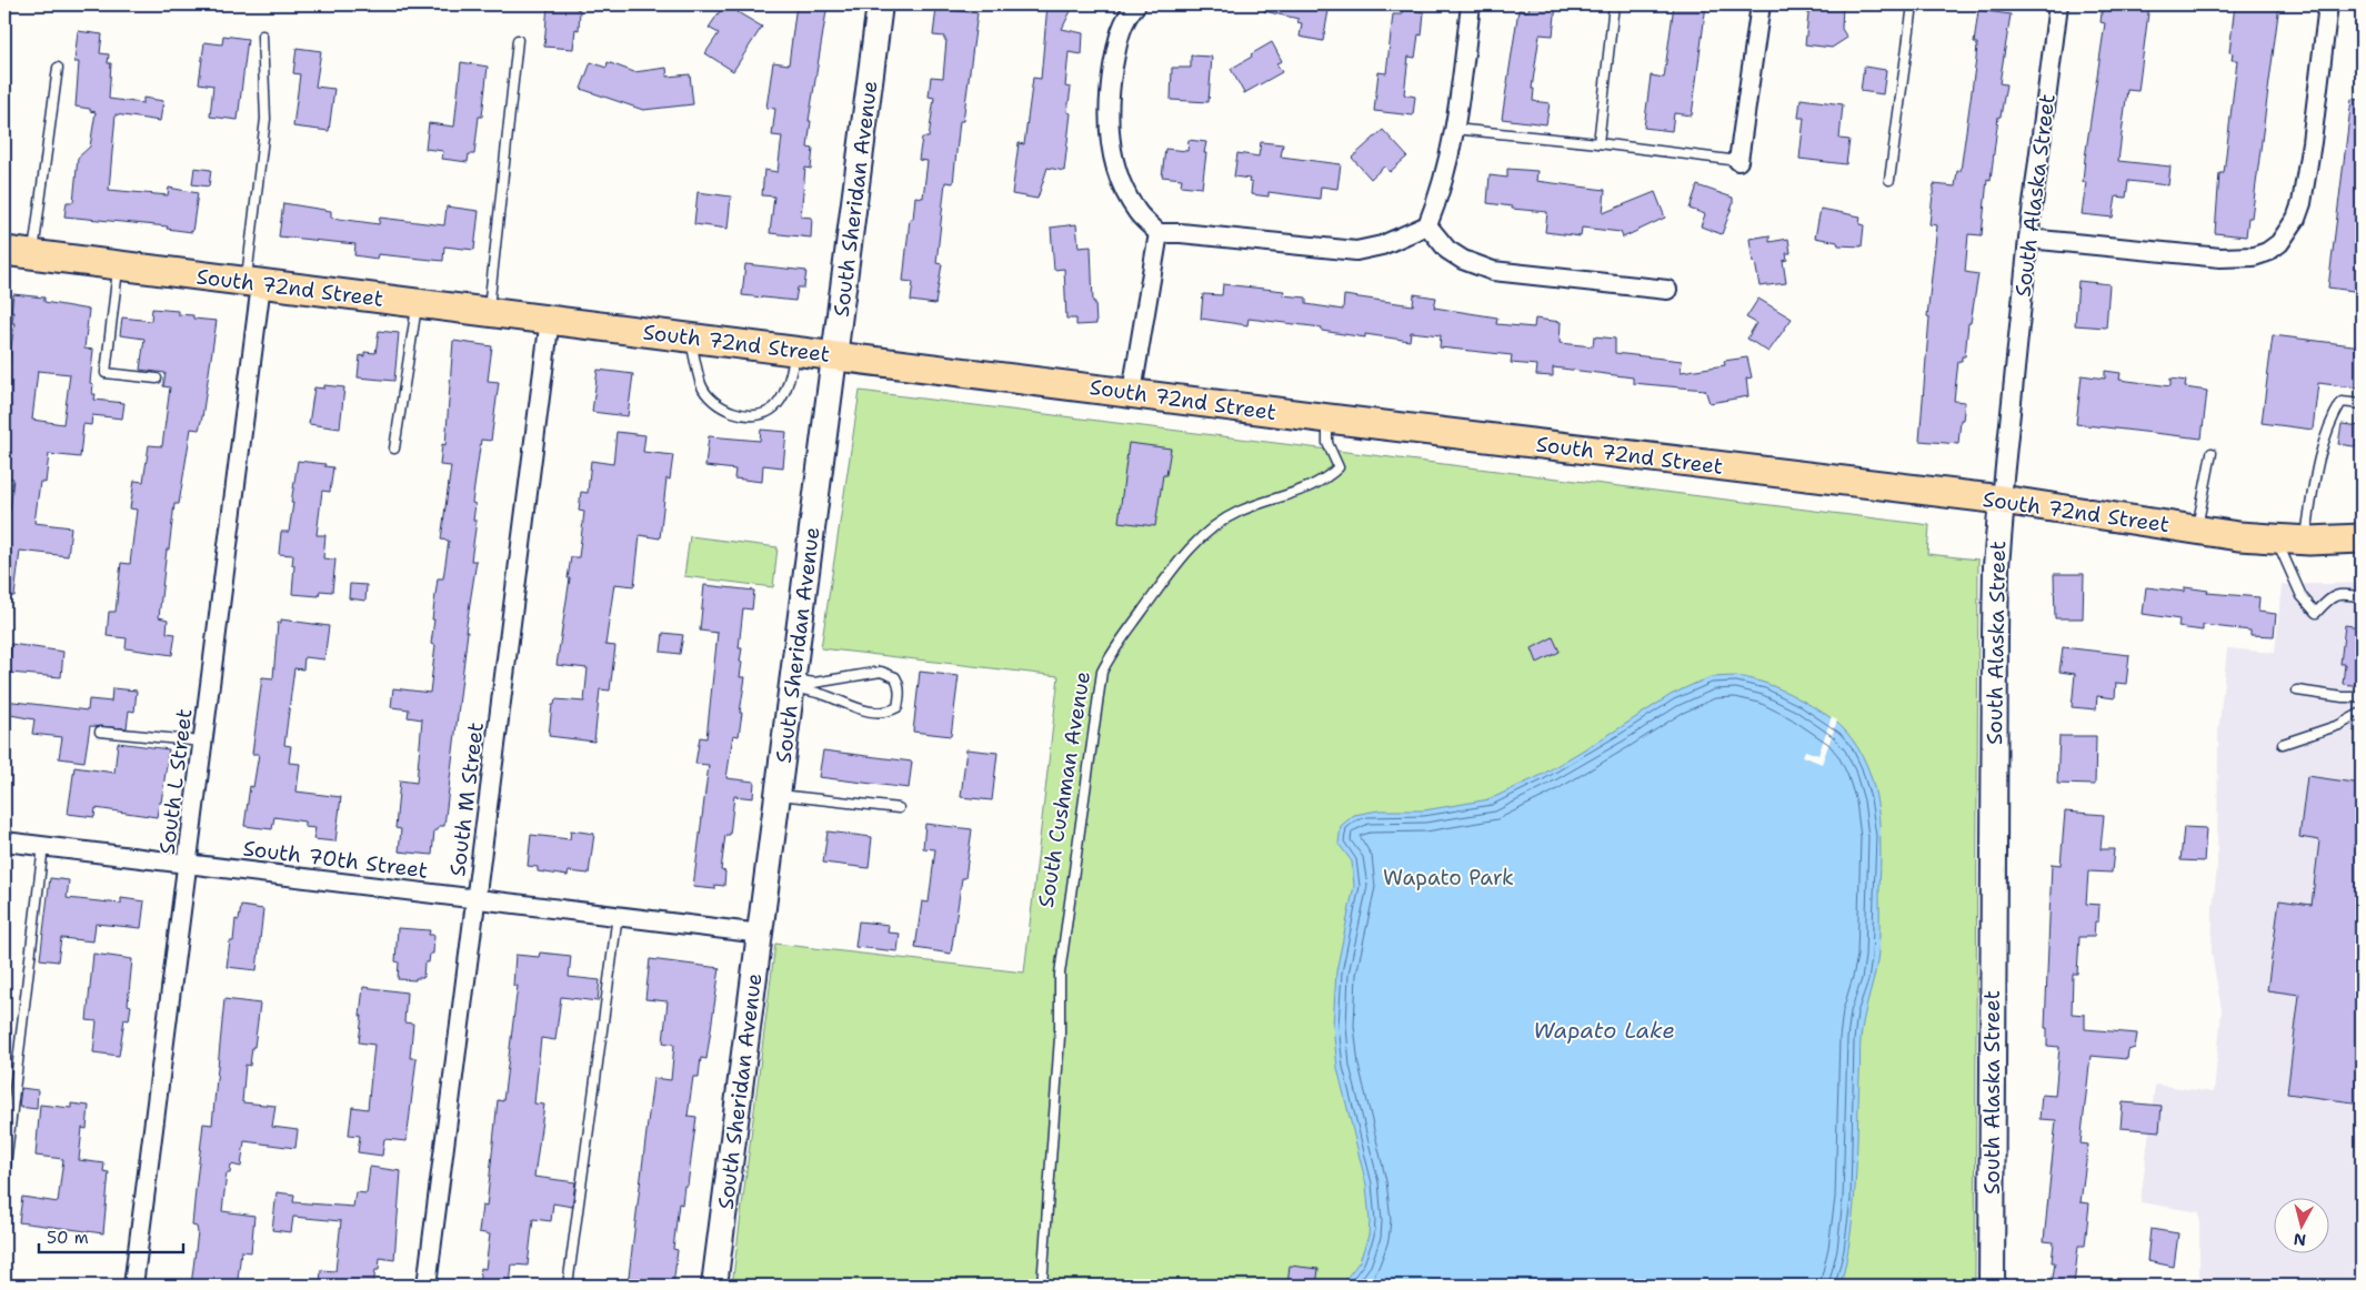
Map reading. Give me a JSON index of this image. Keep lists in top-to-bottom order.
{
  "streets": {
    "main road": ["South 72nd Street"],
    "street": [
      "South Alaska Street",
      "South Sheridan Avenue",
      "South L Street",
      "South M Street",
      "South 70th Street"
    ],
    "lane": ["South Cushman Avenue"]
  },
  "crossings": [
    ["South Alaska Street", "South 72nd Street"],
    ["South Sheridan Avenue", "South 72nd Street"],
    ["South Sheridan Avenue", "South 70th Street"],
    ["South 72nd Street", "South L Street"],
    ["South 72nd Street", "South Cushman Avenue"],
    ["South 72nd Street", "South M Street"],
    ["South L Street", "South 70th Street"],
    ["South M Street", "South 70th Street"]
  ],
  "water": ["Wapato Lake"],
  "parks": ["Wapato Park"],
  "scale_bar": "50 m",
  "north": "bottom"
}
